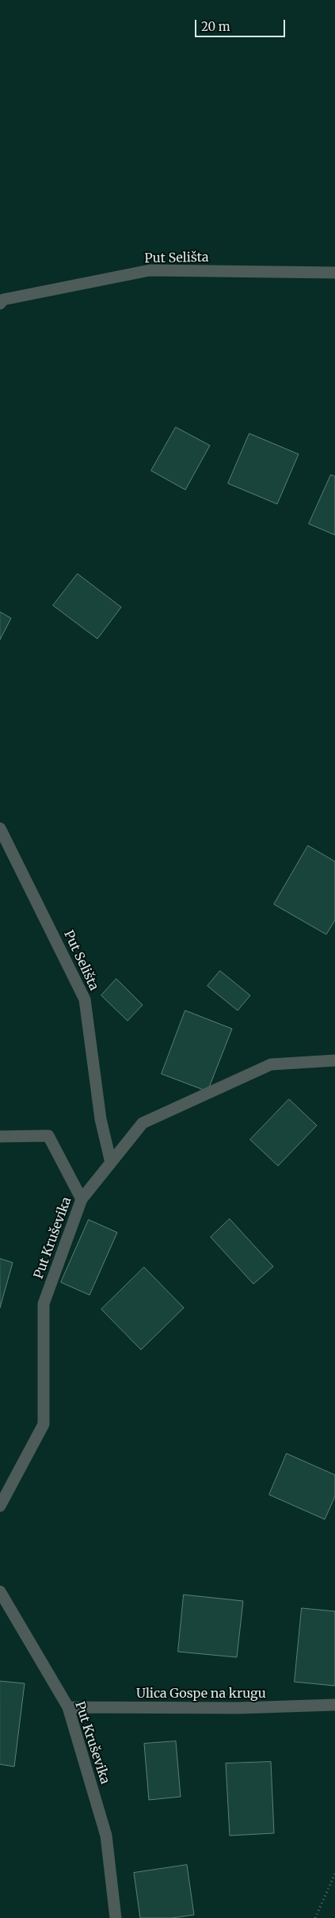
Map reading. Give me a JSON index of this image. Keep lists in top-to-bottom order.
{
  "streets": {
    "street": ["Put Selišta", "Put Kruševika", "Ulica Gospe na krugu"]
  },
  "crossings": [
    ["Put Selišta", "Put Kruševika"],
    ["Put Kruševika", "Ulica Gospe na krugu"]
  ],
  "scale_bar": "20 m"
}
